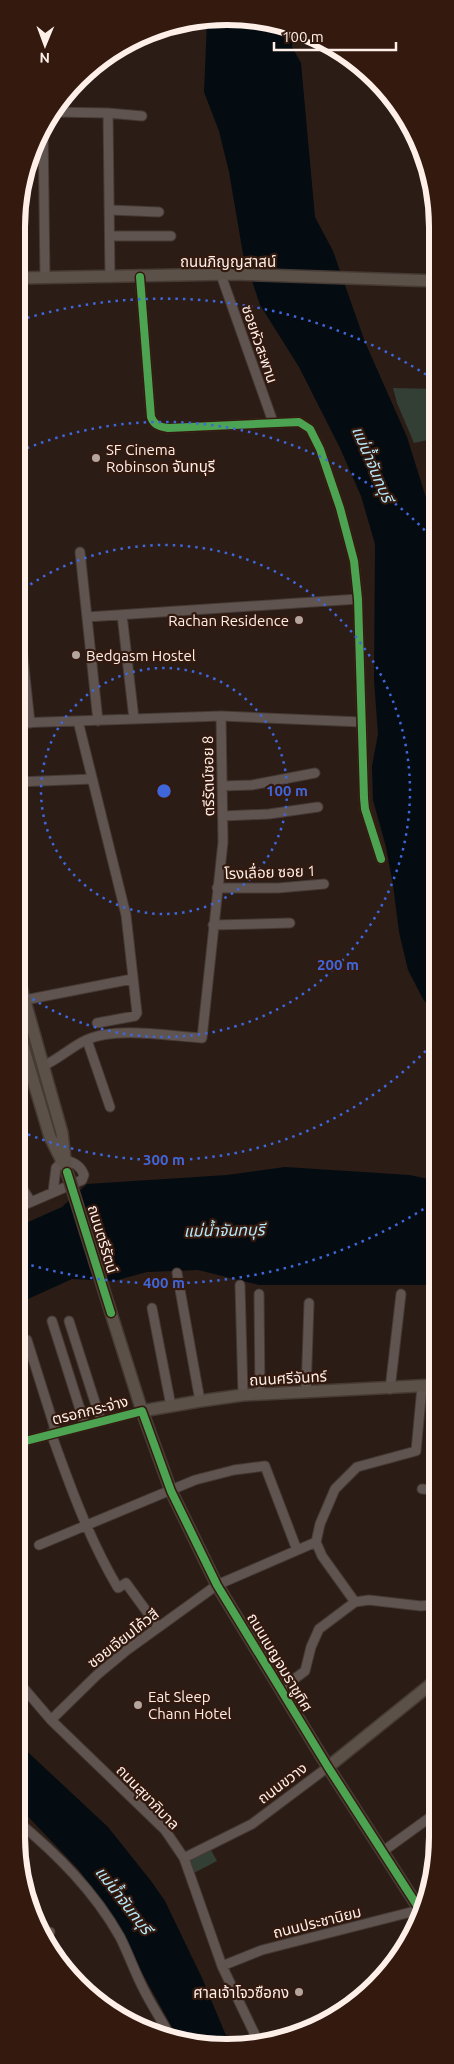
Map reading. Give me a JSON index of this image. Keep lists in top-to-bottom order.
{
  "streets": {
    "street": [
      "ถนนภิญญสาสน์",
      "ซอยหัวสะพาน",
      "ตรีรัตน์ซอย 8",
      "โรงเลื่อย ซอย 1",
      "ถนนตรีรัตน์",
      "ถนนศรีจันทร์",
      "ตรอกกระจ่าง",
      "ซอยเจียมโค้วสี",
      "ถนนเบญจมราชูทิศ",
      "ถนนขวาง",
      "ถนนสุขาภิบาล",
      "ถนนประชานิยม"
    ]
  },
  "crossings": [
    ["ถนนภิญญสาสน์", "ซอยหัวสะพาน"],
    ["ตรีรัตน์ซอย 8", "โรงเลื่อย ซอย 1"],
    ["ถนนตรีรัตน์", "ถนนศรีจันทร์"],
    ["ถนนตรีรัตน์", "ตรอกกระจ่าง"],
    ["ถนนตรีรัตน์", "ถนนเบญจมราชูทิศ"],
    ["ถนนศรีจันทร์", "ตรอกกระจ่าง"],
    ["ถนนศรีจันทร์", "ถนนเบญจมราชูทิศ"],
    ["ตรอกกระจ่าง", "ถนนเบญจมราชูทิศ"],
    ["ซอยเจียมโค้วสี", "ถนนเบญจมราชูทิศ"],
    ["ซอยเจียมโค้วสี", "ถนนสุขาภิบาล"],
    ["ถนนเบญจมราชูทิศ", "ถนนขวาง"],
    ["ถนนขวาง", "ถนนสุขาภิบาล"],
    ["ถนนสุขาภิบาล", "ถนนประชานิยม"]
  ],
  "water": ["แม่น้ำจันทบุรี"],
  "places": [
    "SF Cinema Robinson จันทบุรี",
    "Rachan Residence",
    "Bedgasm Hostel",
    "Eat Sleep Chann Hotel",
    "ศาลเจ้าโจวซือกง"
  ],
  "scale_bar": "100 m",
  "north": "bottom",
  "rings": [
    "100 m",
    "200 m",
    "300 m",
    "400 m"
  ]
}
